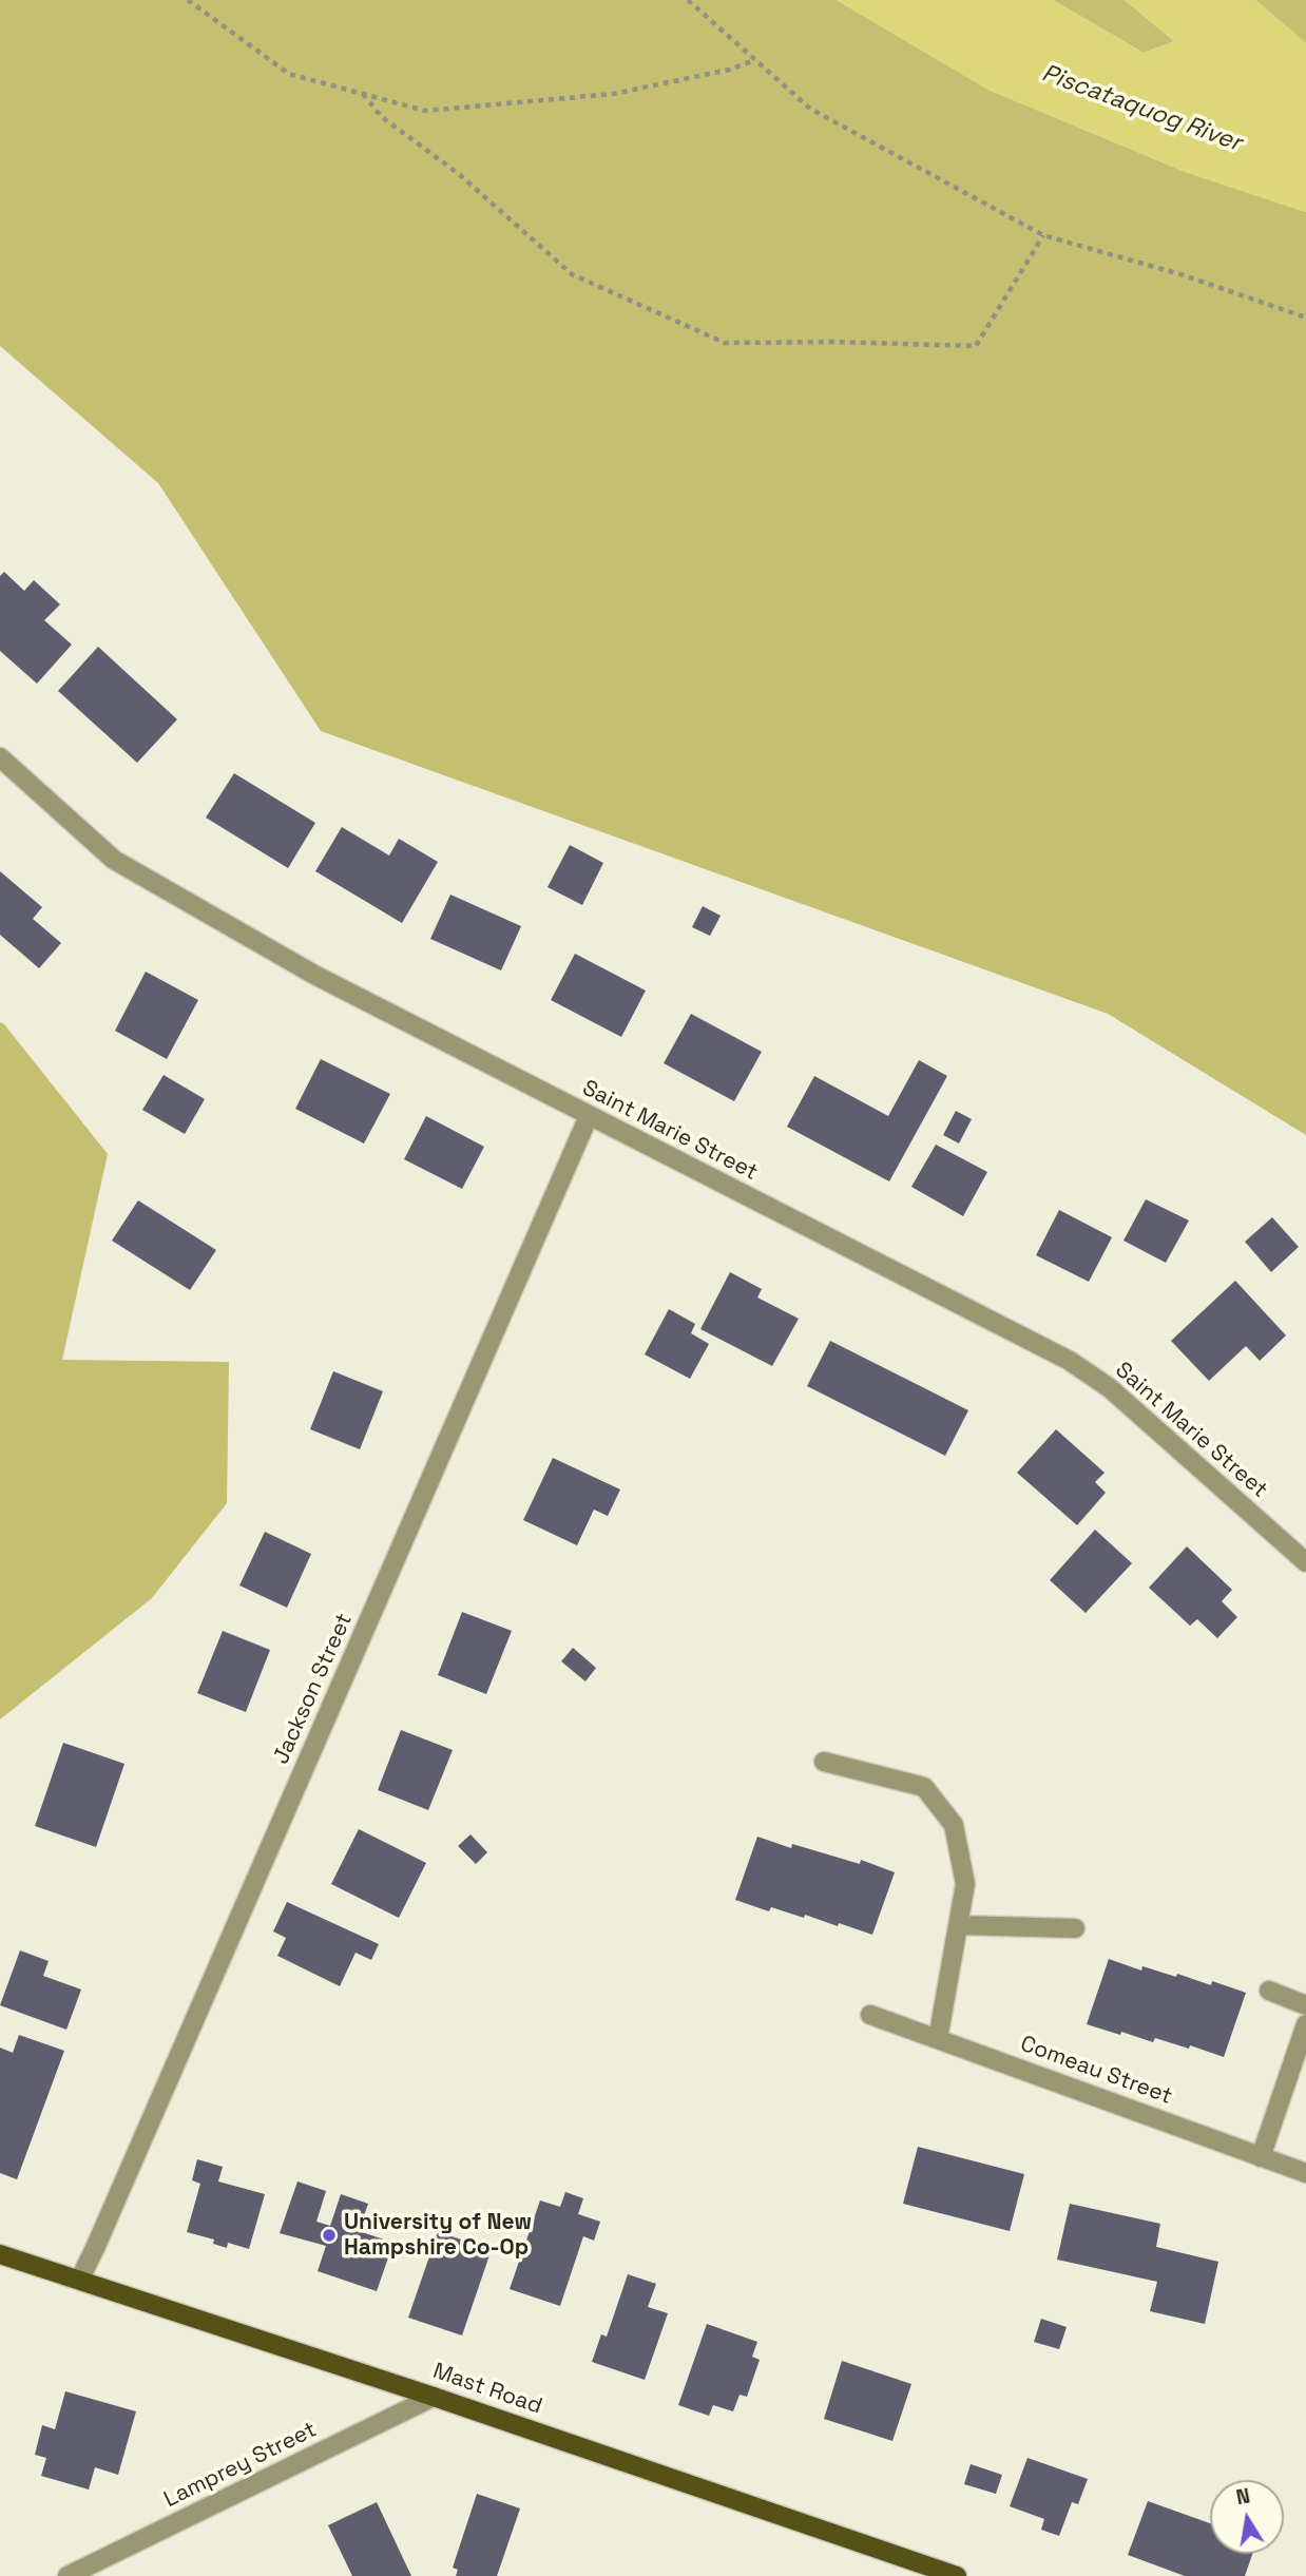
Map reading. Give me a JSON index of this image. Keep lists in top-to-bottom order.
{
  "streets": {
    "main road": ["Mast Road"],
    "street": [
      "Saint Marie Street",
      "Jackson Street",
      "Comeau Street",
      "Lamprey Street"
    ]
  },
  "crossings": [
    ["Saint Marie Street", "Jackson Street"],
    ["Jackson Street", "Mast Road"],
    ["Mast Road", "Lamprey Street"]
  ],
  "water": ["Piscataquog River"],
  "places": ["University of New Hampshire Co-Op"],
  "north": "top"
}
